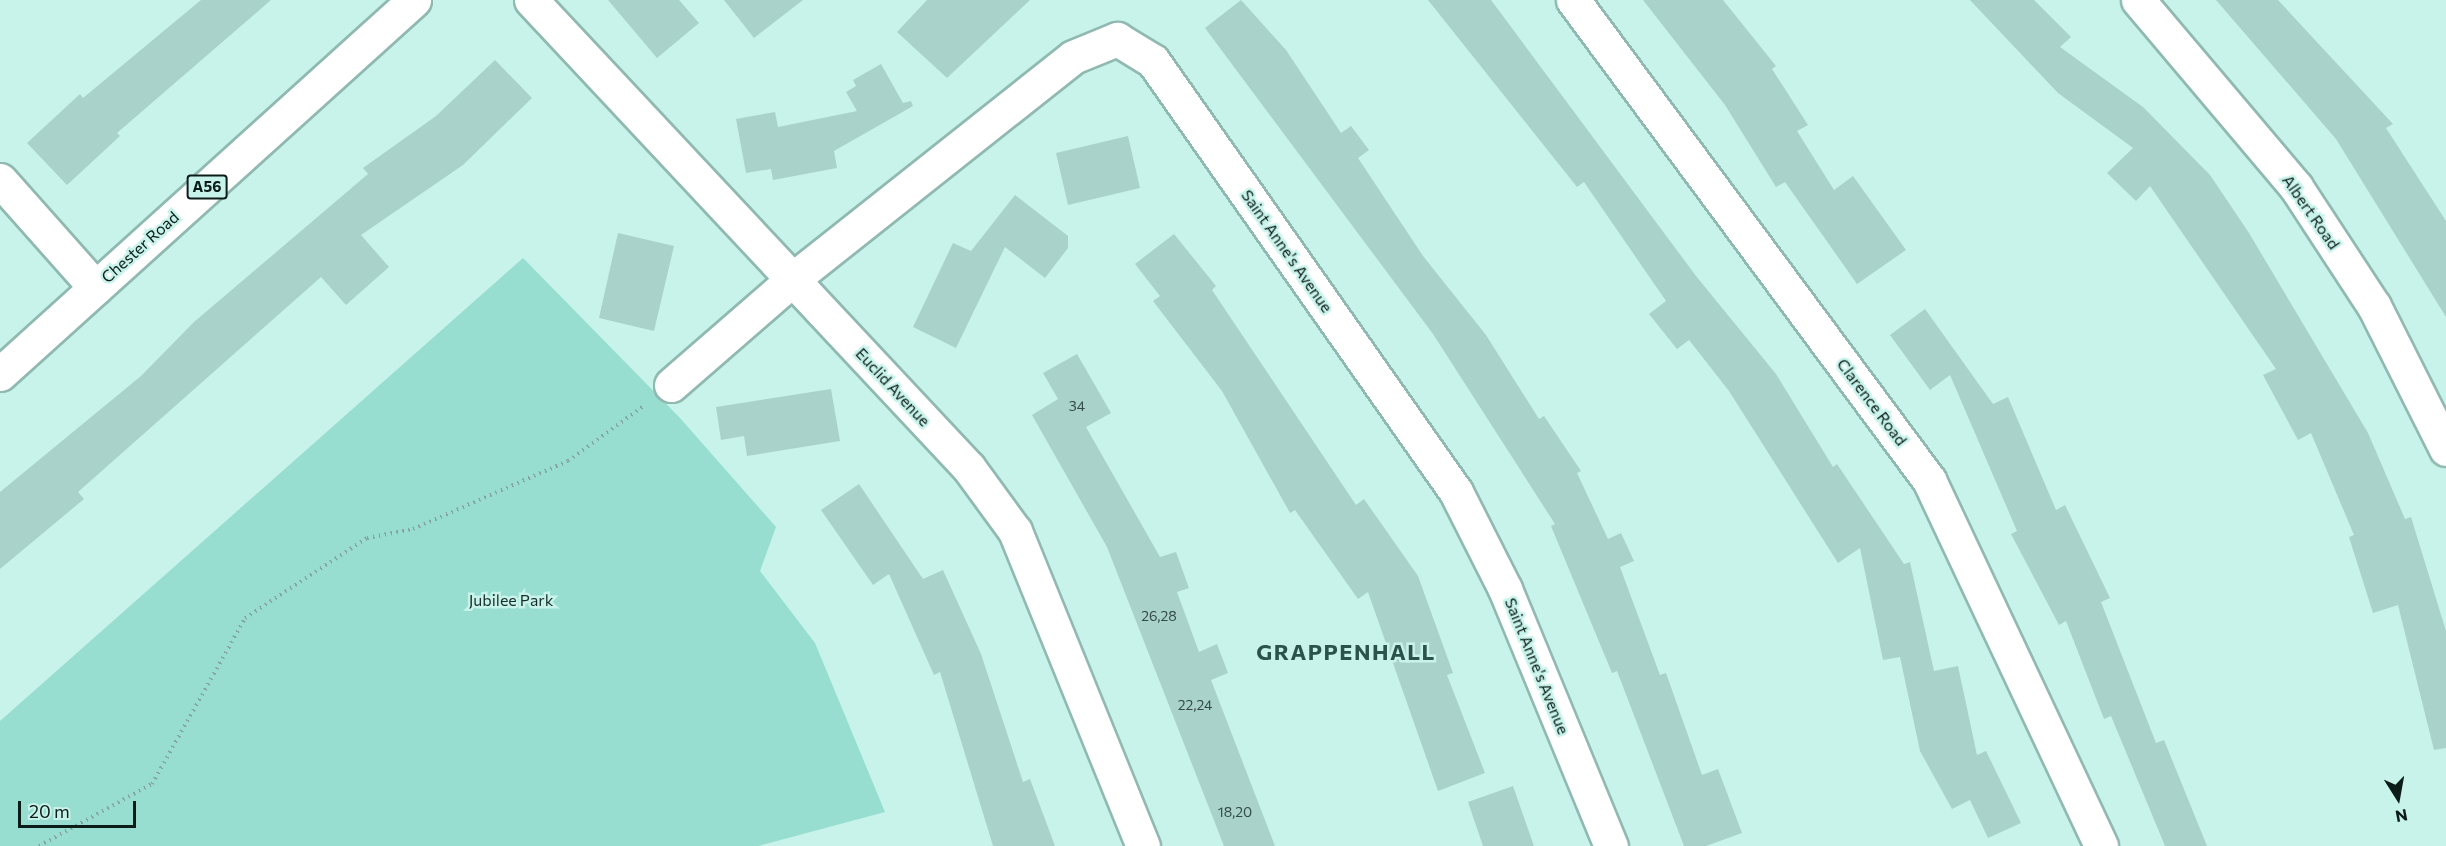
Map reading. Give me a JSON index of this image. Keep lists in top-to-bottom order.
{
  "streets": {
    "street": [
      "A56",
      "Albert Road",
      "Chester Road",
      "Saint Anne's Avenue",
      "Euclid Avenue",
      "Clarence Road"
    ]
  },
  "crossings": [
    ["Saint Anne's Avenue", "Euclid Avenue"]
  ],
  "districts": ["GRAPPENHALL"],
  "parks": ["Jubilee Park"],
  "house_numbers": [
    "34",
    "26,28",
    "22,24",
    "18,20"
  ],
  "scale_bar": "20 m",
  "north": "bottom"
}
